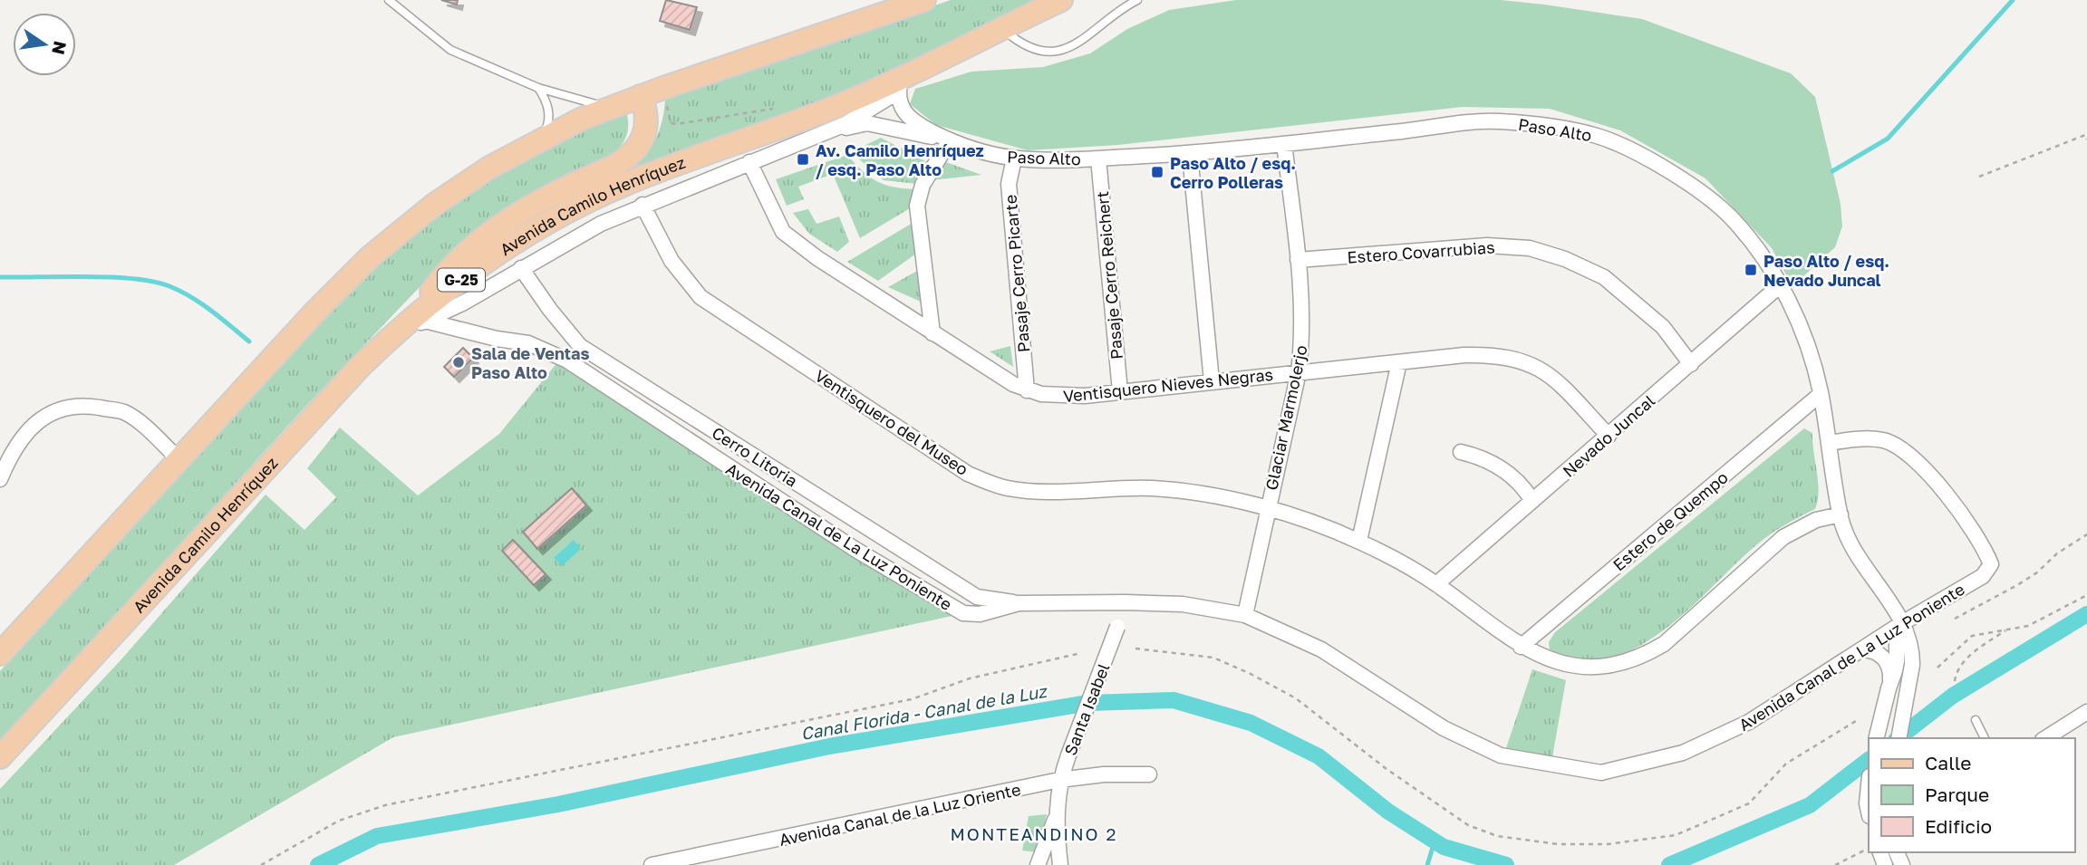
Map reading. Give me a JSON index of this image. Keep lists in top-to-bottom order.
{
  "streets": {
    "main road": ["Avenida Camilo Henríquez", "G-25"],
    "street": [
      "Paso Alto",
      "Estero Covarrubias",
      "Pasaje Cerro Picarte",
      "Pasaje Cerro Reichert",
      "Ventisquero Nieves Negras",
      "Glaciar Marmolerjo",
      "Ventisquero del Museo",
      "Nevado Juncal",
      "Cerro Litoria",
      "Estero de Quempo",
      "Avenida Canal de La Luz Poniente",
      "Santa Isabel",
      "Avenida Canal de la Luz Oriente"
    ]
  },
  "crossings": [
    ["Paso Alto", "Avenida Camilo Henríquez"],
    ["Paso Alto", "Pasaje Cerro Picarte"],
    ["Paso Alto", "Pasaje Cerro Reichert"],
    ["Paso Alto", "Glaciar Marmolerjo"],
    ["Paso Alto", "Ventisquero del Museo"],
    ["Paso Alto", "Nevado Juncal"],
    ["Paso Alto", "Estero de Quempo"],
    ["Paso Alto", "Avenida Canal de La Luz Poniente"],
    ["Avenida Camilo Henríquez", "Avenida Canal de La Luz Poniente"],
    ["Estero Covarrubias", "Glaciar Marmolerjo"],
    ["Estero Covarrubias", "Nevado Juncal"],
    ["Pasaje Cerro Picarte", "Ventisquero Nieves Negras"],
    ["Pasaje Cerro Reichert", "Ventisquero Nieves Negras"],
    ["Ventisquero Nieves Negras", "Glaciar Marmolerjo"],
    ["Ventisquero Nieves Negras", "Nevado Juncal"],
    ["Glaciar Marmolerjo", "Ventisquero del Museo"],
    ["Glaciar Marmolerjo", "Avenida Canal de La Luz Poniente"],
    ["Ventisquero del Museo", "Nevado Juncal"],
    ["Ventisquero del Museo", "Estero de Quempo"],
    ["Cerro Litoria", "Avenida Canal de La Luz Poniente"],
    ["Avenida Canal de La Luz Poniente", "Santa Isabel"],
    ["Santa Isabel", "Avenida Canal de la Luz Oriente"]
  ],
  "districts": ["MONTEANDINO 2"],
  "water": ["Canal Florida - Canal de la Luz"],
  "places": {
    "transit": ["Av. Camilo Henríquez / esq. Paso Alto", "Paso Alto / esq. Cerro Polleras", "Paso Alto / esq. Nevado Juncal"],
    "other": ["Sala de Ventas Paso Alto"]
  },
  "legend": ["Calle", "Parque", "Edificio"],
  "north": "right"
}
